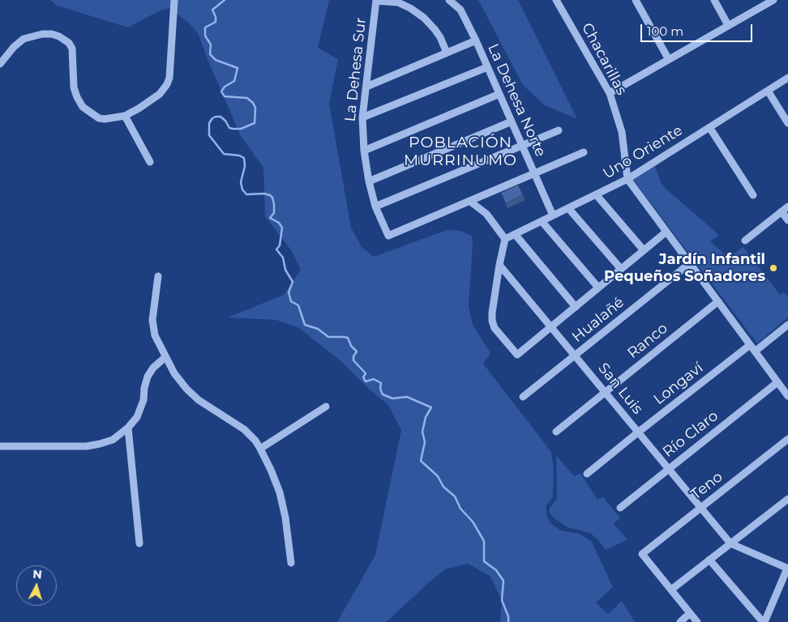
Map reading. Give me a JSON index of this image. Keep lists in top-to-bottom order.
{
  "streets": {
    "street": [
      "Chacarillas",
      "La Dehesa Sur",
      "La Dehesa Norte",
      "Uno Oriente",
      "Hualañé",
      "Ranco",
      "Longaví",
      "San Luis",
      "Río Claro",
      "Teno"
    ]
  },
  "crossings": [
    ["Chacarillas", "Uno Oriente"],
    ["La Dehesa Norte", "Uno Oriente"],
    ["Hualañé", "San Luis"],
    ["Ranco", "San Luis"],
    ["Longaví", "San Luis"],
    ["San Luis", "Río Claro"],
    ["San Luis", "Teno"]
  ],
  "districts": ["POBLACIÓN MURRINUMO"],
  "places": ["Jardín Infantil Pequeños Soñadores"],
  "scale_bar": "100 m",
  "north": "top"
}
